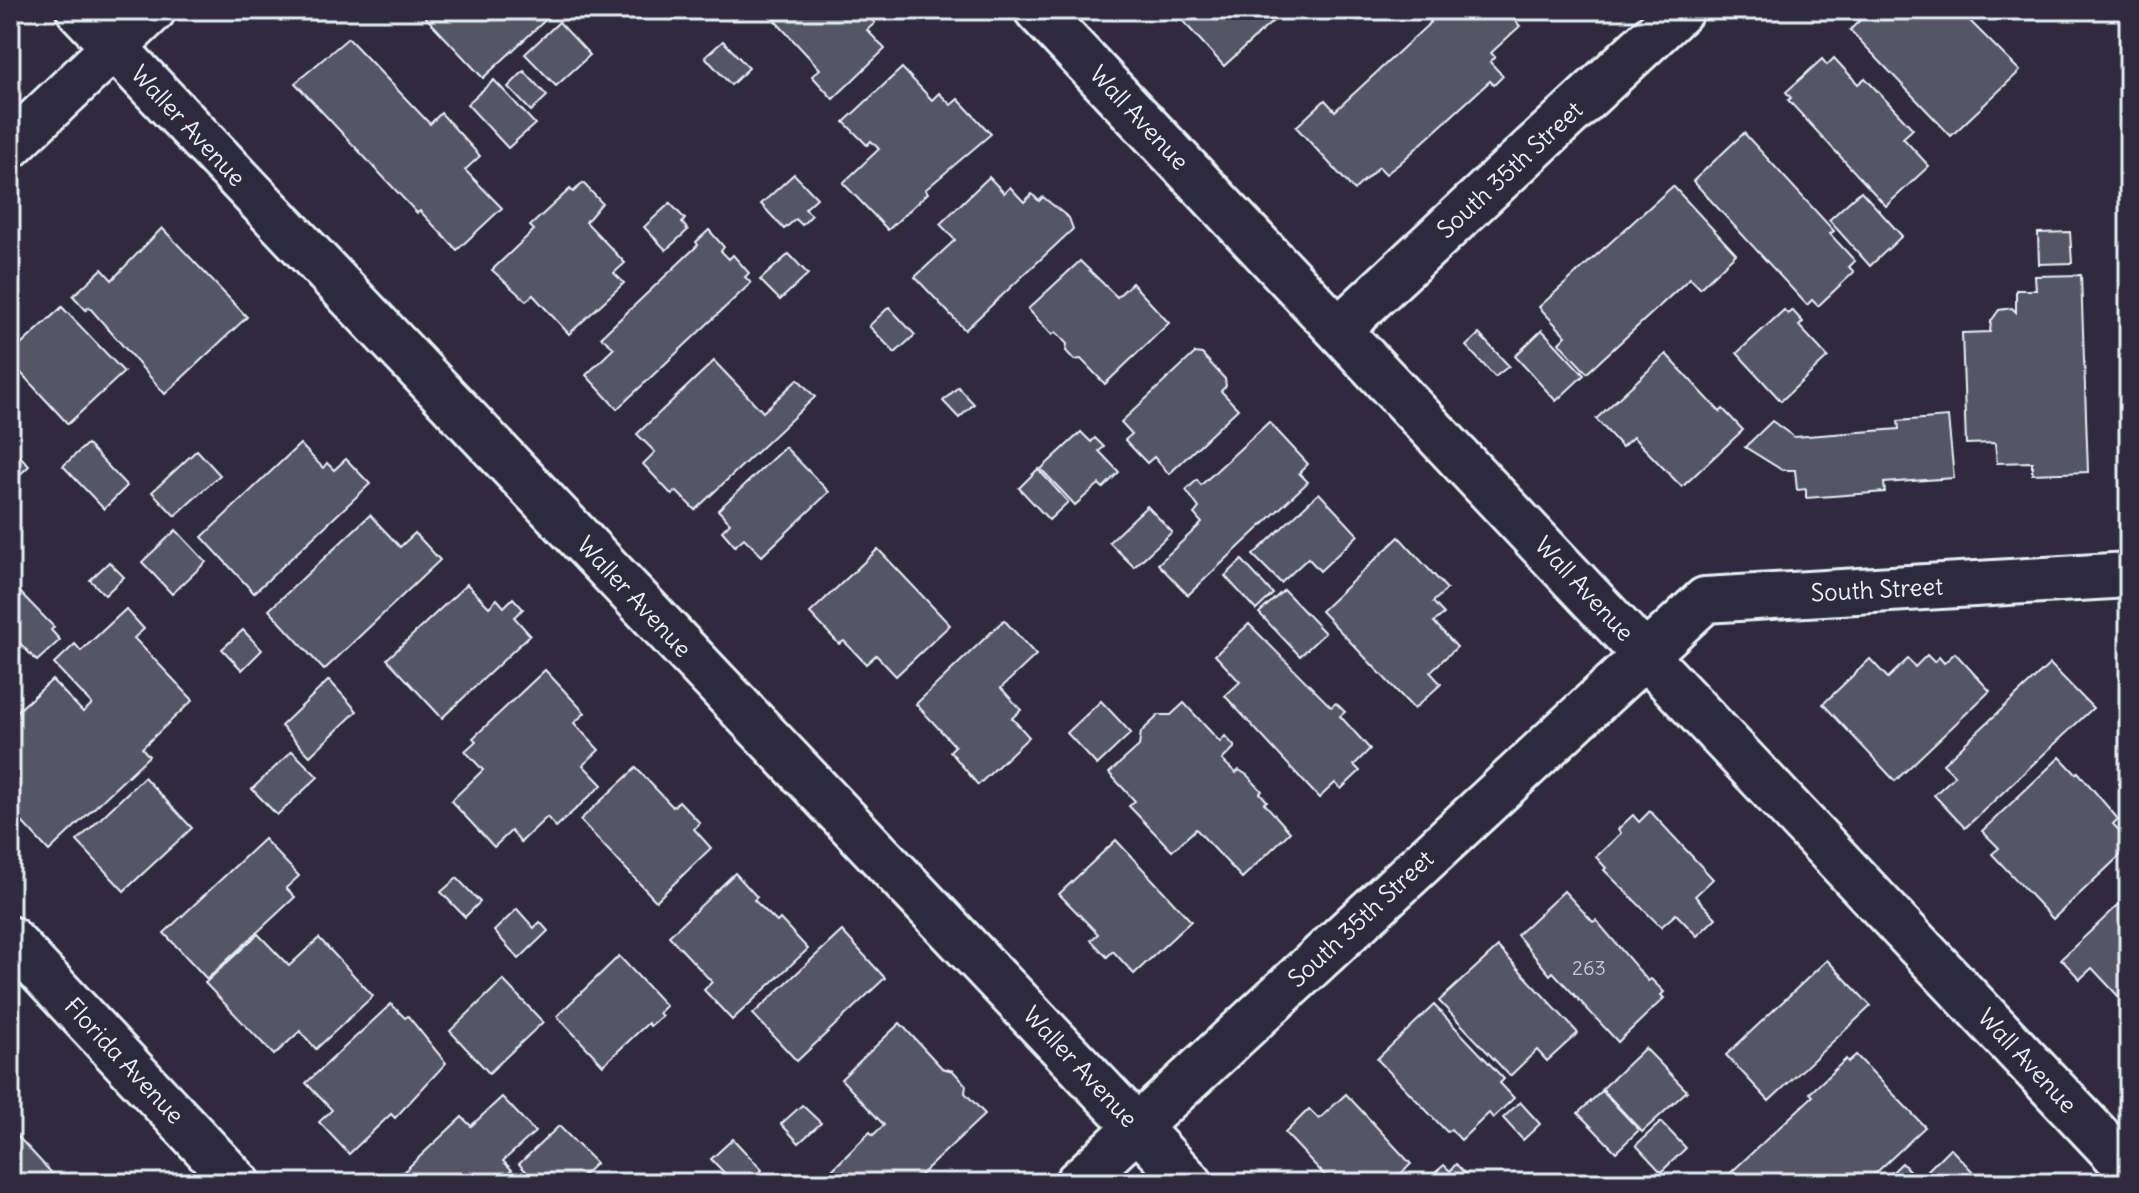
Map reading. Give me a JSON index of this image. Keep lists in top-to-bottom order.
{
  "streets": {
    "street": [
      "Wall Avenue",
      "Waller Avenue",
      "South 35th Street",
      "South Street",
      "Florida Avenue"
    ]
  },
  "crossings": [
    ["Wall Avenue", "South 35th Street"],
    ["Wall Avenue", "South Street"],
    ["Waller Avenue", "South 35th Street"],
    ["South 35th Street", "South Street"]
  ],
  "house_numbers": ["263"]
}
